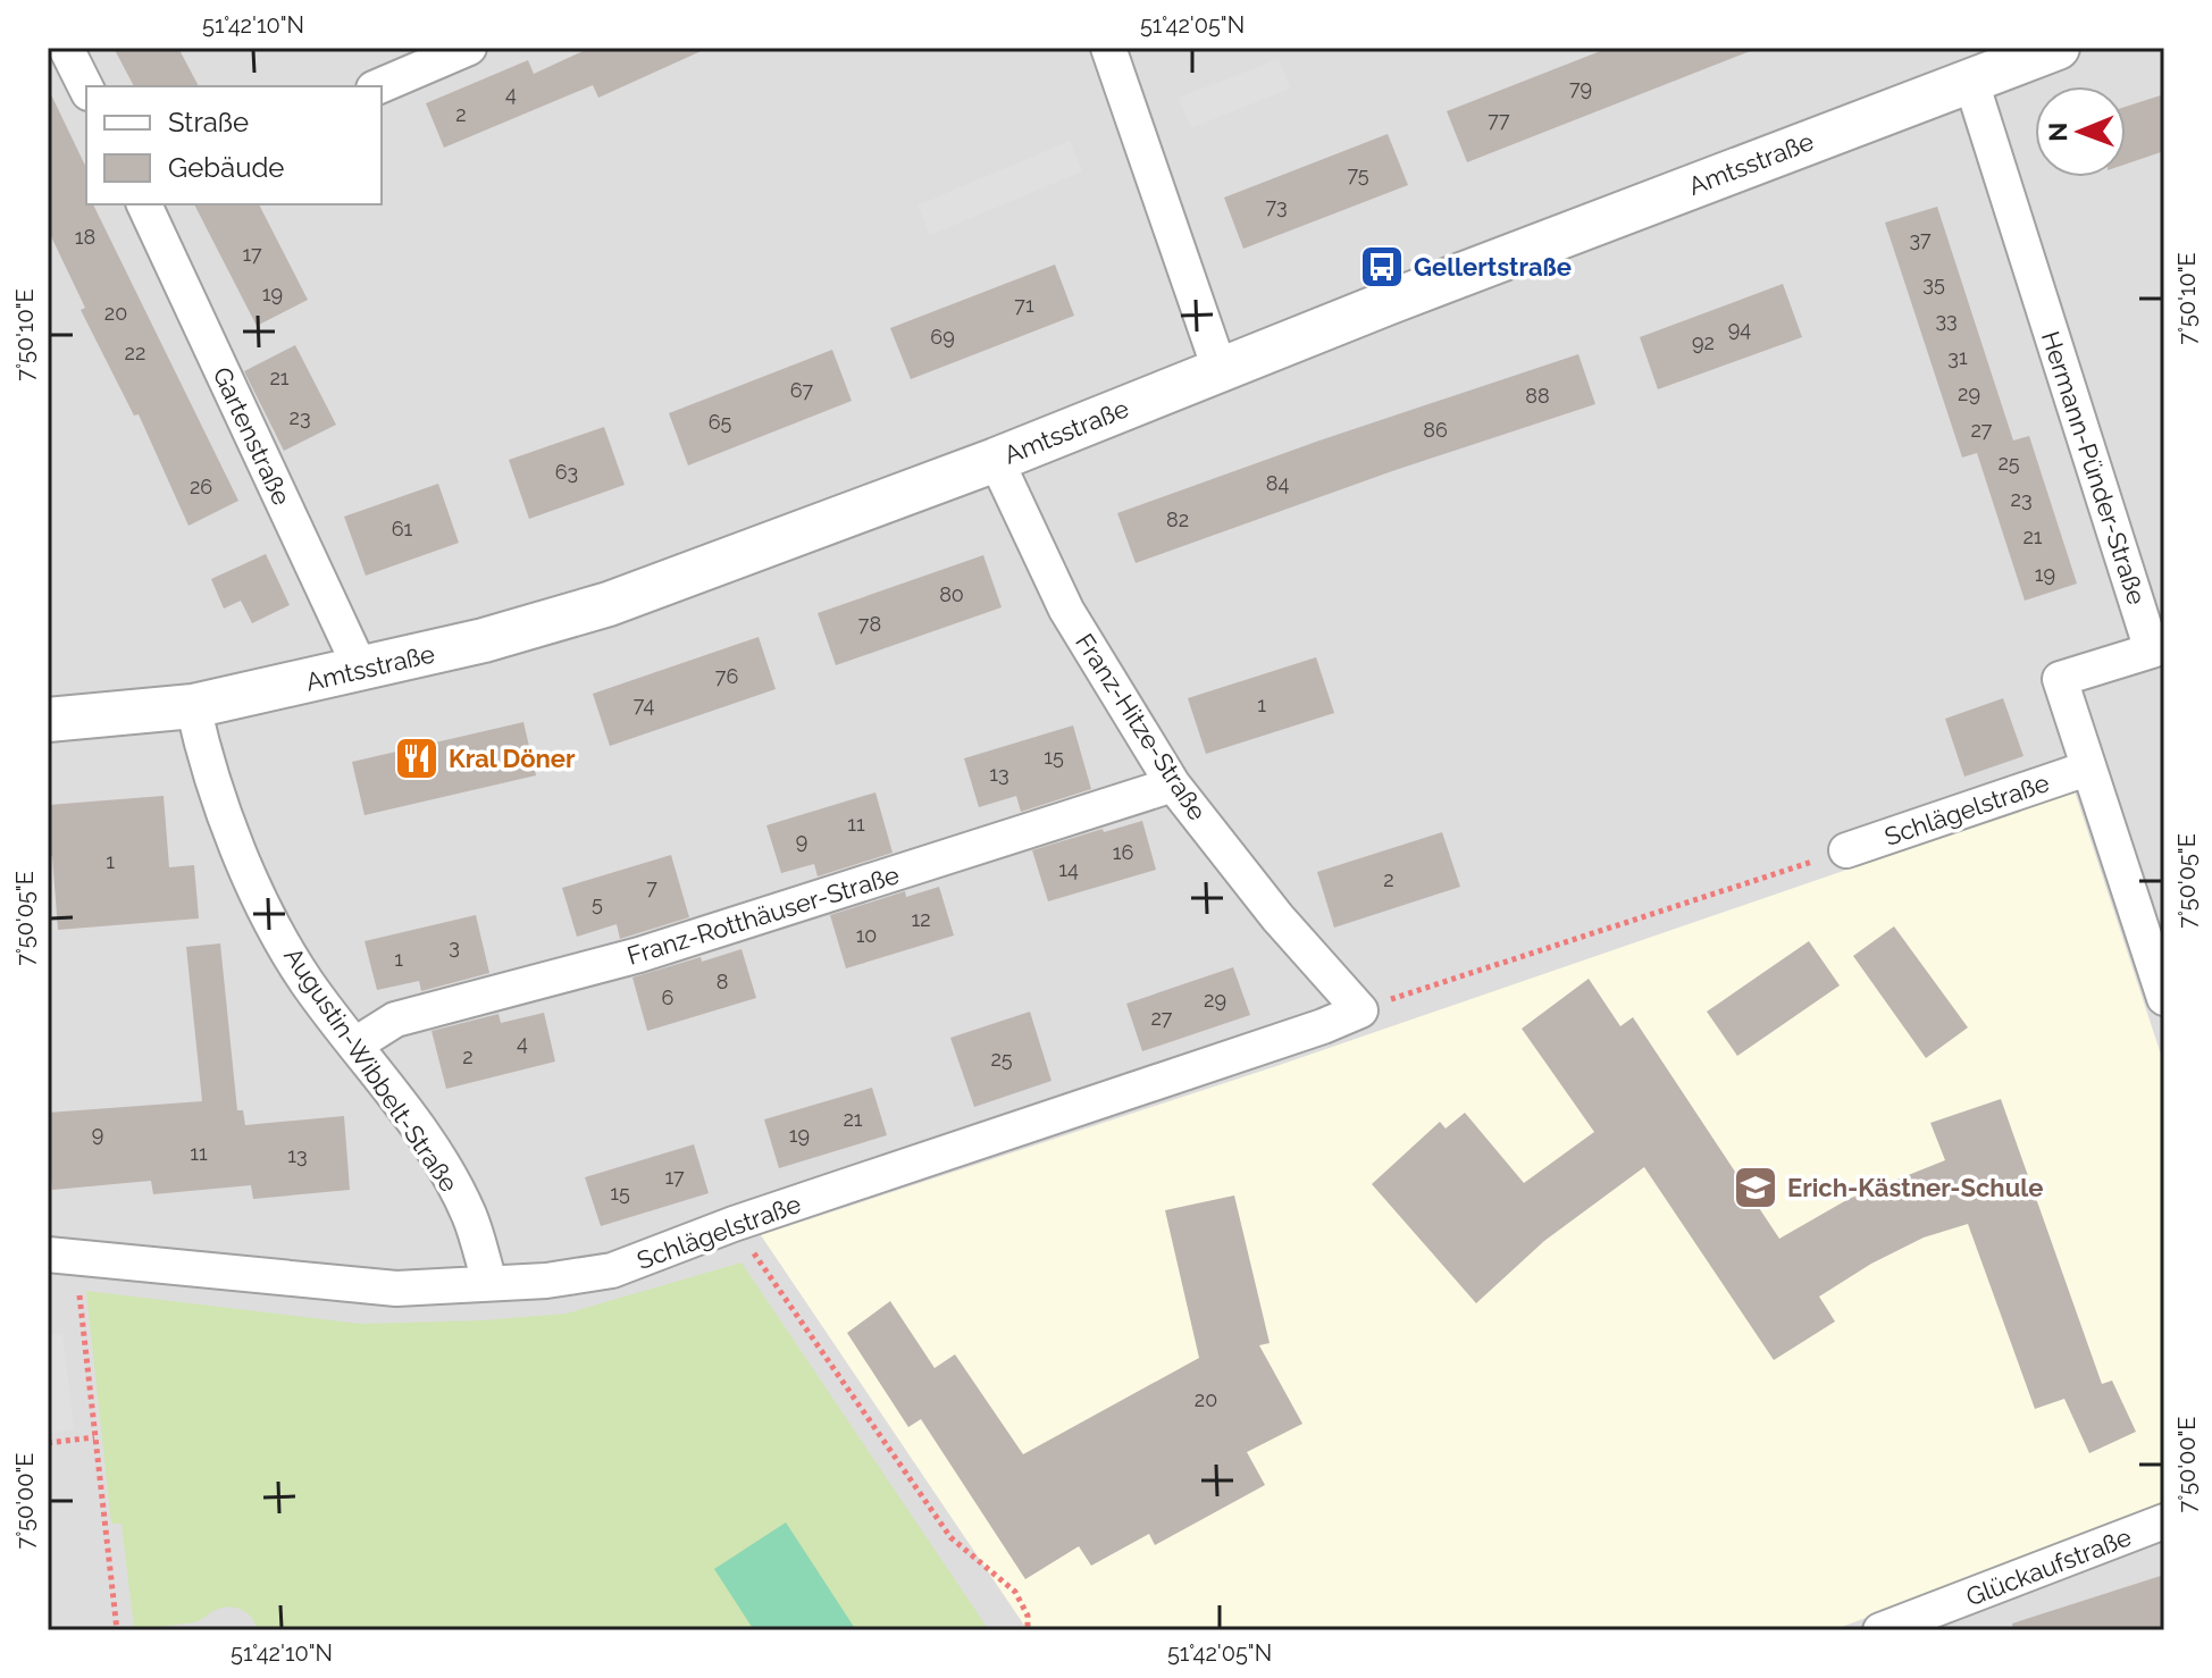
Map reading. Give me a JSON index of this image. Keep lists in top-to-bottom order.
{
  "streets": {
    "street": [
      "Amtsstraße",
      "Gartenstraße",
      "Hermann-Pünder-Straße",
      "Franz-Hitze-Straße",
      "Schlägelstraße",
      "Franz-Rotthäuser-Straße",
      "Augustin-Wibbelt-Straße",
      "Glückaufstraße"
    ]
  },
  "crossings": [
    ["Amtsstraße", "Gartenstraße"],
    ["Amtsstraße", "Hermann-Pünder-Straße"],
    ["Amtsstraße", "Franz-Hitze-Straße"],
    ["Amtsstraße", "Augustin-Wibbelt-Straße"],
    ["Hermann-Pünder-Straße", "Schlägelstraße"],
    ["Franz-Hitze-Straße", "Schlägelstraße"],
    ["Franz-Hitze-Straße", "Franz-Rotthäuser-Straße"],
    ["Schlägelstraße", "Augustin-Wibbelt-Straße"],
    ["Franz-Rotthäuser-Straße", "Augustin-Wibbelt-Straße"]
  ],
  "places": {
    "bus stop": ["Gellertstraße"],
    "restaurant": ["Kral Döner"],
    "school or university": ["Erich-Kästner-Schule"]
  },
  "house_numbers": [
    "79",
    "4",
    "2",
    "77",
    "75",
    "73",
    "18",
    "37",
    "17",
    "35",
    "19",
    "71",
    "20",
    "33",
    "94",
    "69",
    "92",
    "22",
    "31",
    "21",
    "67",
    "29",
    "88",
    "23",
    "65",
    "86",
    "27",
    "25",
    "63",
    "84",
    "26",
    "23",
    "82",
    "61",
    "21",
    "19",
    "80",
    "78",
    "76",
    "74",
    "1",
    "15",
    "13",
    "11",
    "9",
    "16",
    "1",
    "14",
    "2",
    "7",
    "5",
    "12",
    "10",
    "3",
    "1",
    "8",
    "6",
    "29",
    "27",
    "4",
    "2",
    "25",
    "21",
    "9",
    "19",
    "11",
    "13",
    "17",
    "15",
    "20"
  ],
  "legend": ["Straße", "Gebäude"],
  "north": "left",
  "coordinates": [
    "51°42'10\"N",
    "51°42'05\"N",
    "7°50'10\"E",
    "7°50'05\"E",
    "7°50'00\"E"
  ]
}
